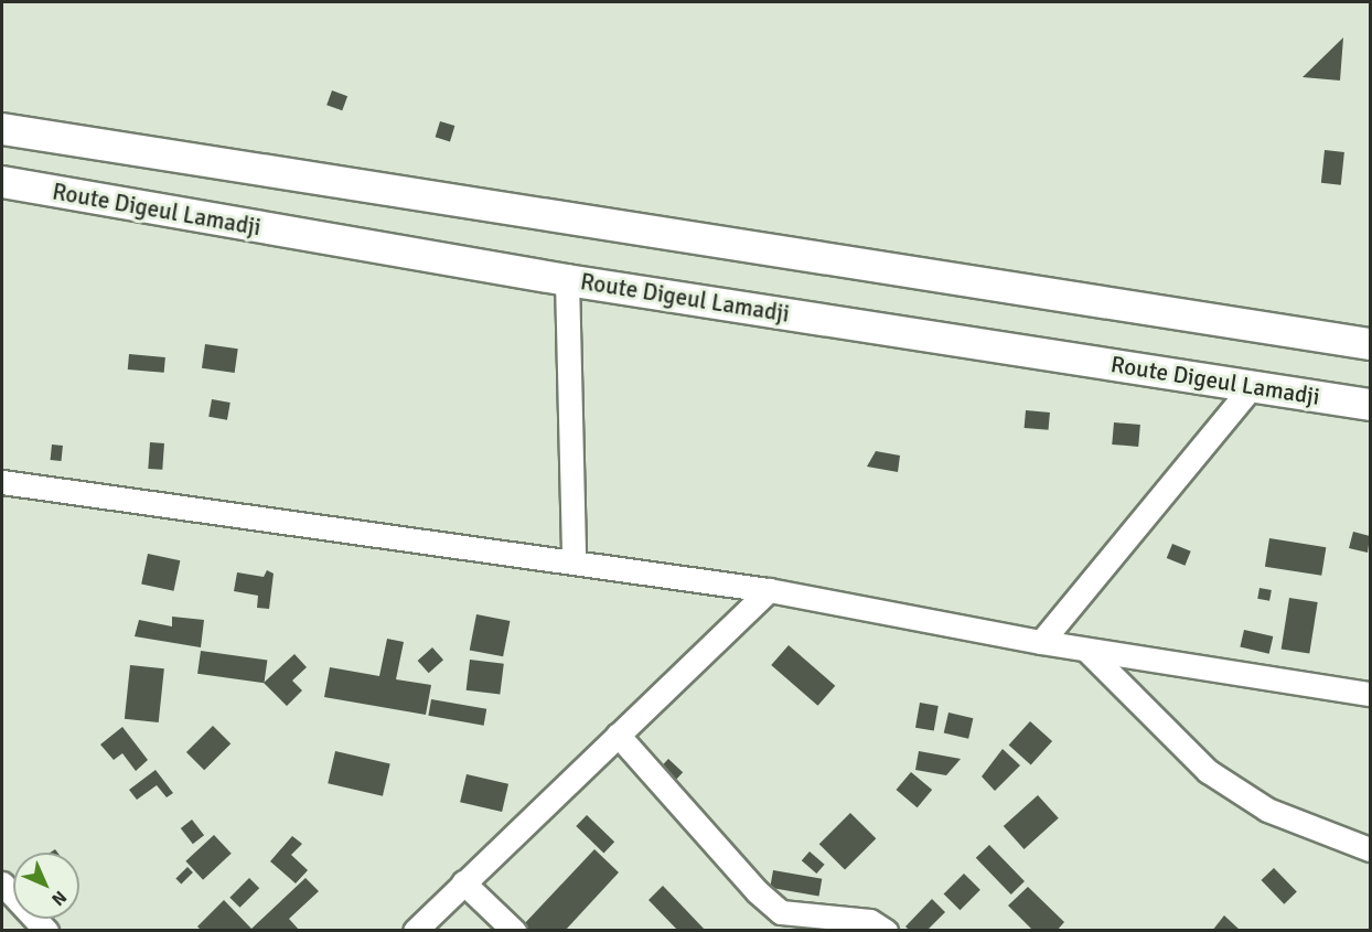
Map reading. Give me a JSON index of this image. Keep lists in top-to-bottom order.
{
  "streets": {
    "main road": ["Route Digeul Lamadji"]
  },
  "north": "bottom right"
}
